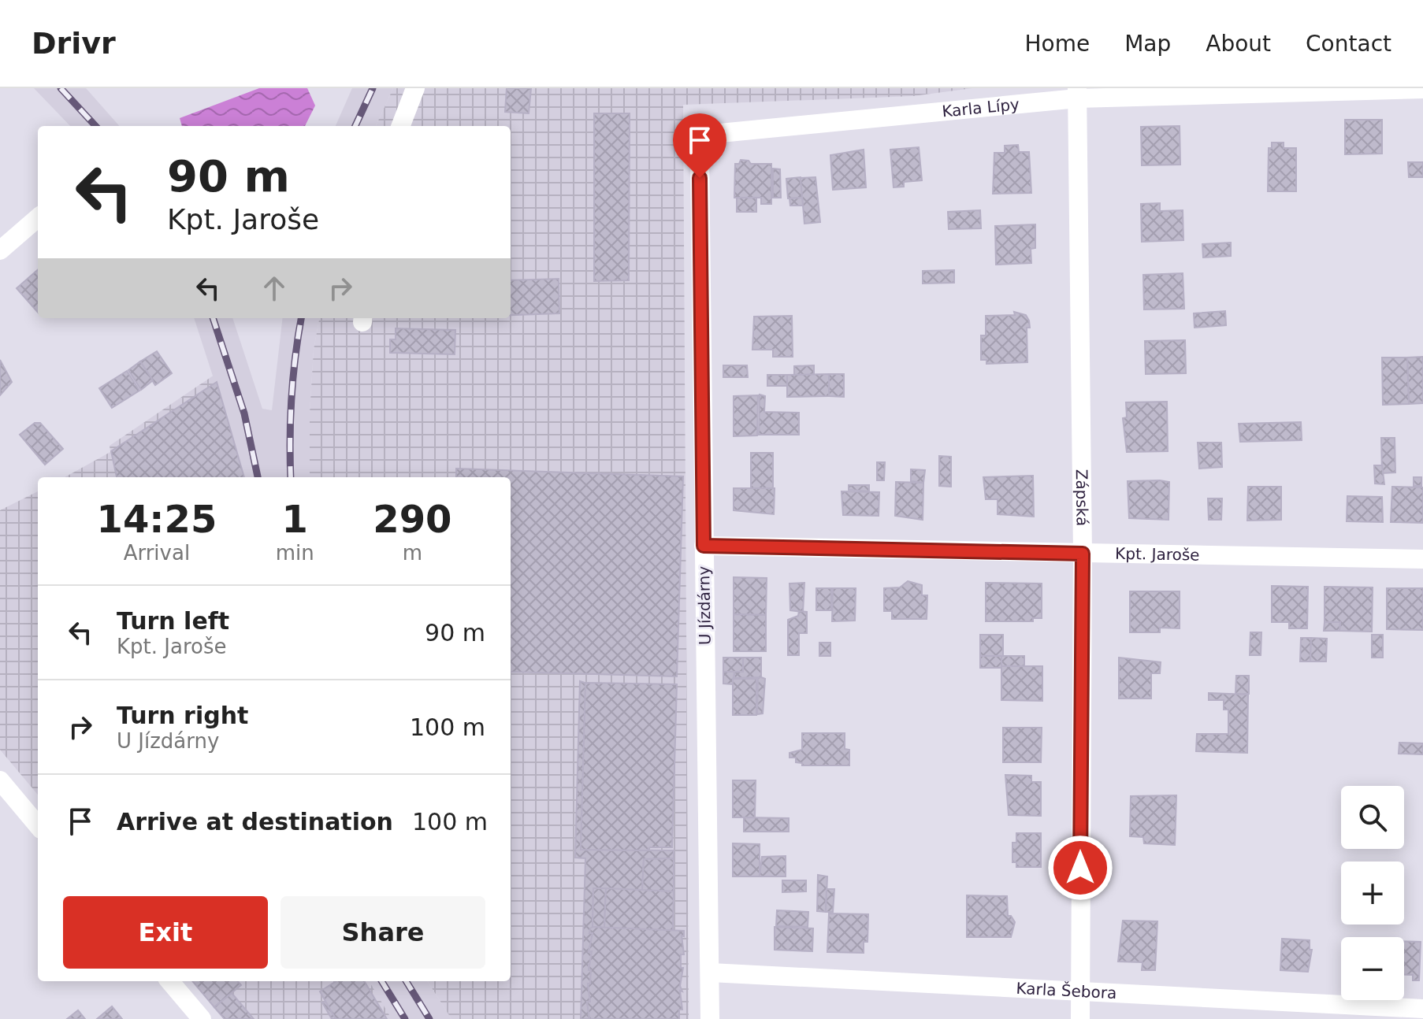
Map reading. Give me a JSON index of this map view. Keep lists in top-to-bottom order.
{
  "streets": {
    "street": [
      "Karla Lípy",
      "Zápská",
      "Kpt. Jaroše",
      "U Jízdárny",
      "Karla Šebora"
    ]
  },
  "crossings": [
    ["Karla Lípy", "Zápská"],
    ["Karla Lípy", "U Jízdárny"],
    ["Zápská", "Kpt. Jaroše"],
    ["Zápská", "Karla Šebora"],
    ["Kpt. Jaroše", "U Jízdárny"],
    ["U Jízdárny", "Karla Šebora"]
  ],
  "page": {
    "header": "Drivr",
    "nav": [
      "Home",
      "Map",
      "About",
      "Contact"
    ],
    "turn": ["90 m", "Kpt. Jaroše"],
    "eta": [
      "14:25",
      "Arrival",
      "1",
      "min",
      "290",
      "m"
    ],
    "list": [
      {
        "name": "Turn left",
        "note": "Kpt. Jaroše",
        "value": "90 m"
      },
      {
        "name": "Turn right",
        "note": "U Jízdárny",
        "value": "100 m"
      },
      {
        "name": "Arrive at destination",
        "value": "100 m"
      }
    ],
    "map_buttons": ["+", "−"],
    "buttons": ["Exit", "Share"]
  }
}
